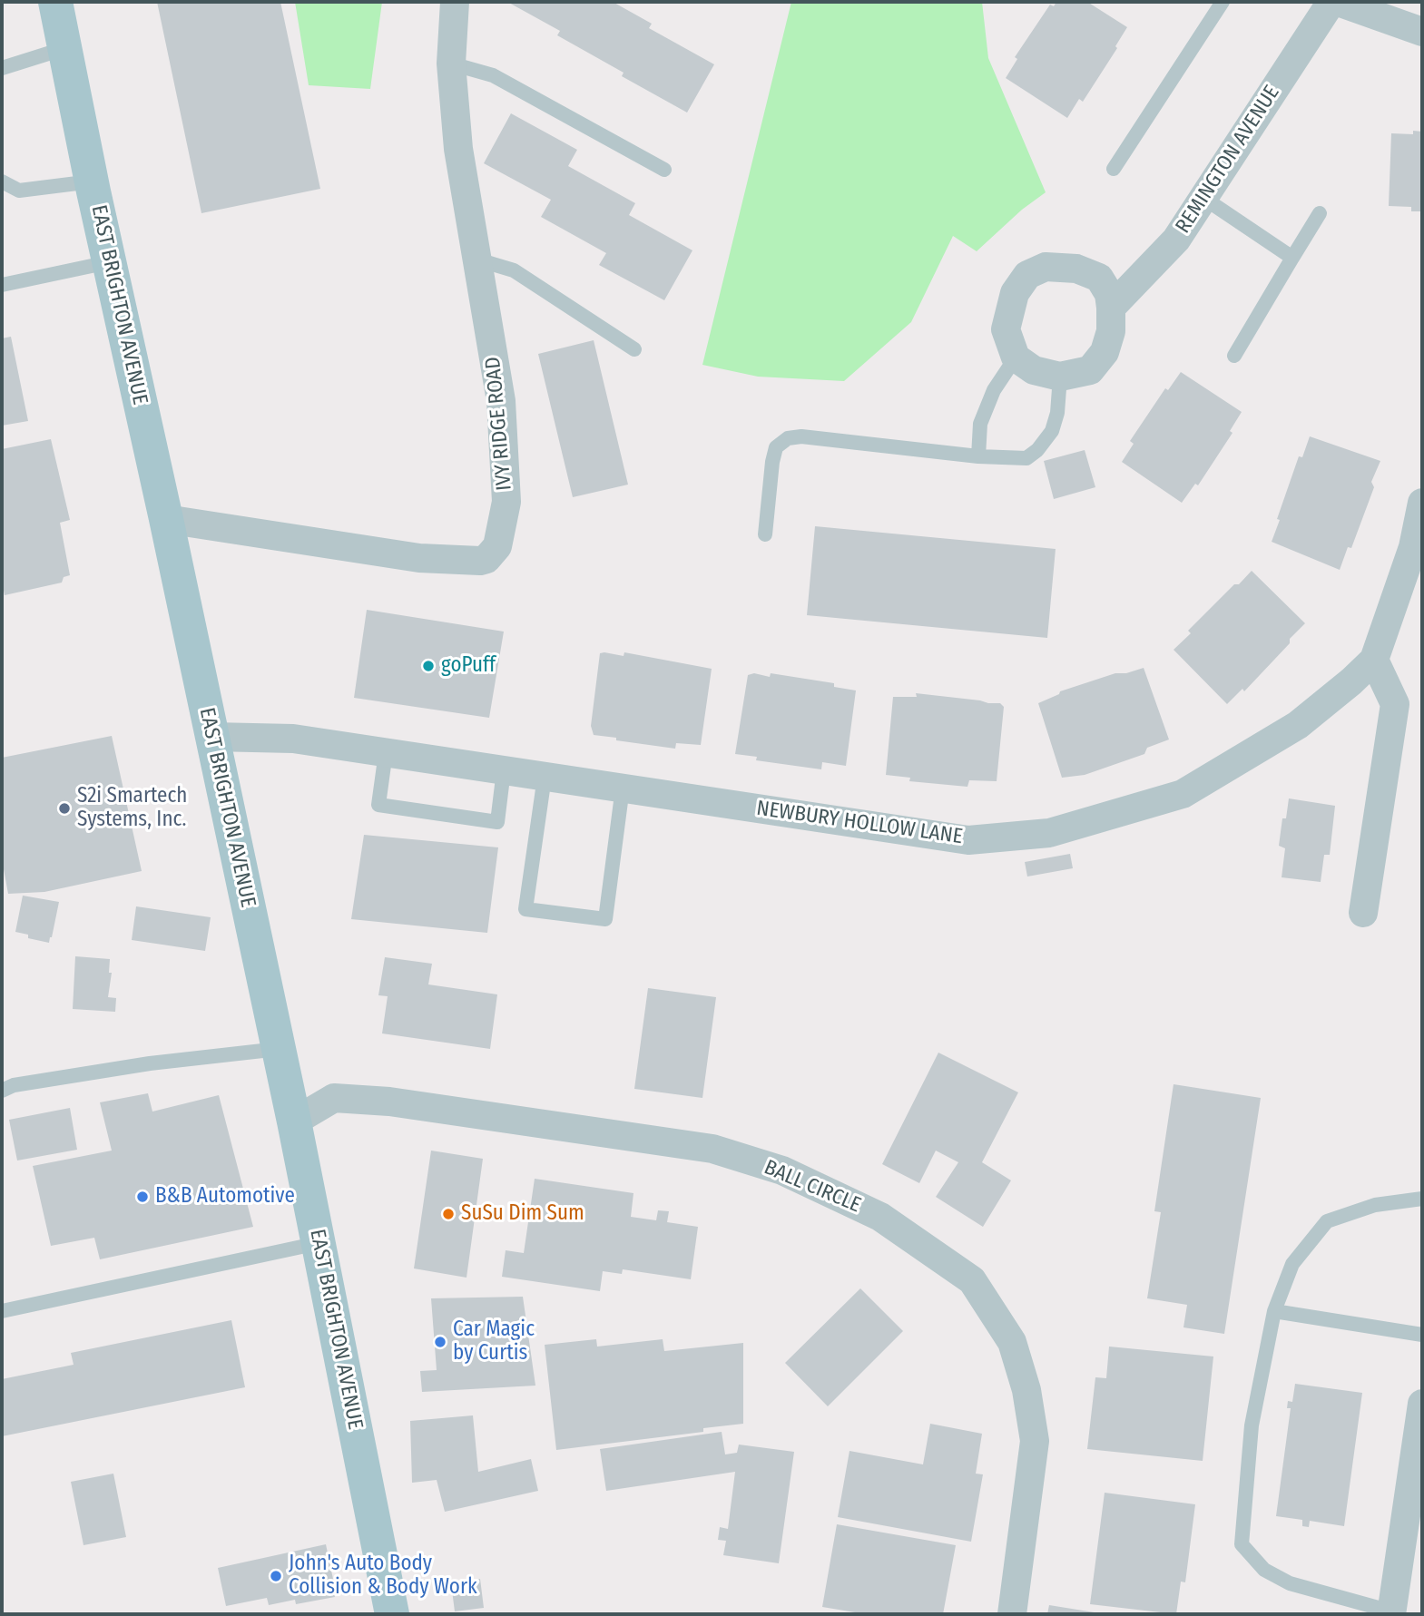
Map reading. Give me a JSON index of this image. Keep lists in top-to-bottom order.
{
  "streets": {
    "main road": ["EAST BRIGHTON AVENUE"],
    "street": [
      "REMINGTON AVENUE",
      "IVY RIDGE ROAD",
      "NEWBURY HOLLOW LANE",
      "BALL CIRCLE"
    ]
  },
  "crossings": [
    ["EAST BRIGHTON AVENUE", "IVY RIDGE ROAD"],
    ["EAST BRIGHTON AVENUE", "NEWBURY HOLLOW LANE"],
    ["EAST BRIGHTON AVENUE", "BALL CIRCLE"]
  ],
  "places": [
    "goPuff",
    "S2i Smartech Systems, Inc.",
    "B&B Automotive",
    "SuSu Dim Sum",
    "Car Magic by Curtis",
    "John's Auto Body Collision & Body Work"
  ]
}
